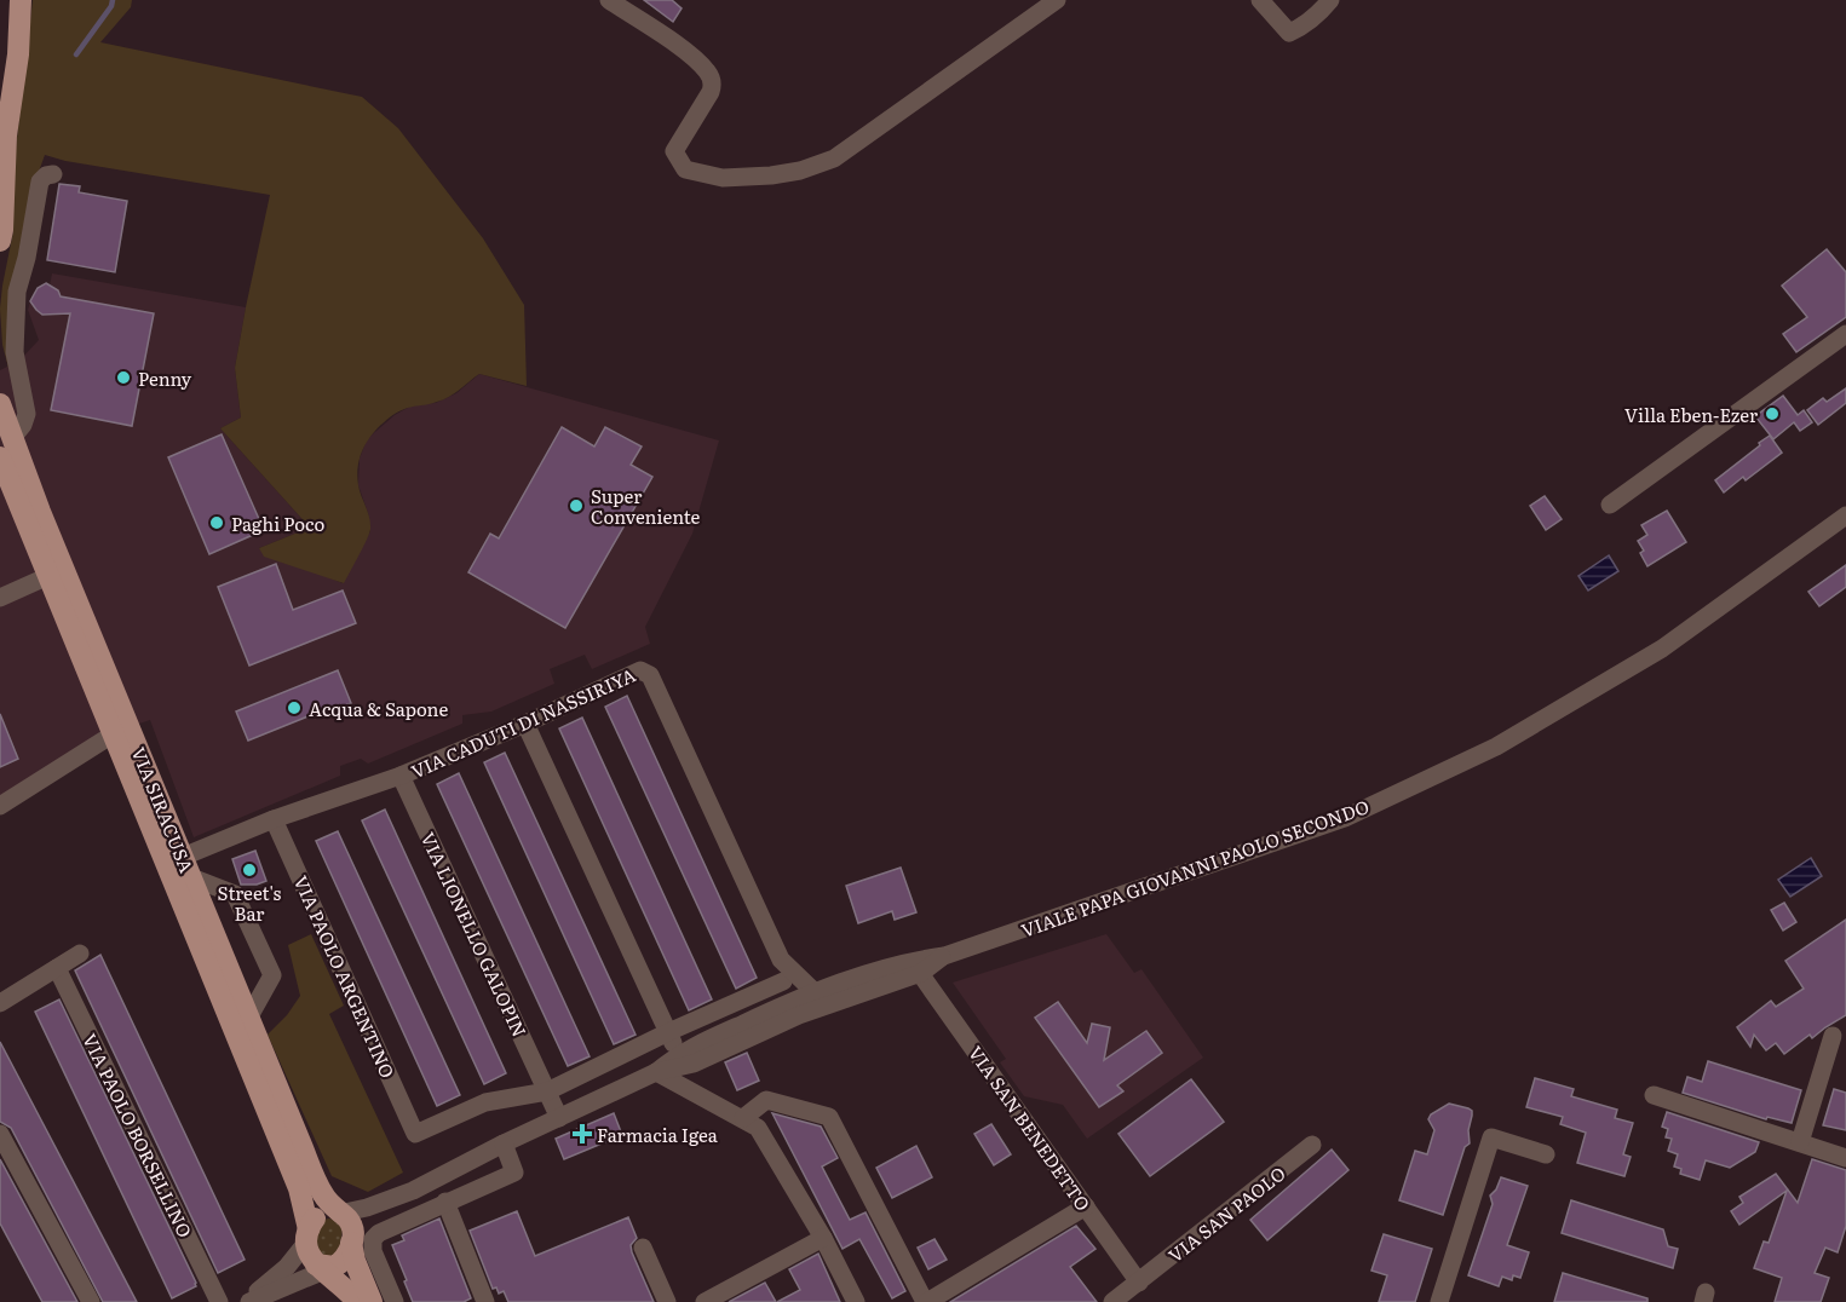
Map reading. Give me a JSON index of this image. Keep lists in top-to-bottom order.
{
  "streets": {
    "main road": ["VIA SIRACUSA"],
    "street": [
      "VIA CADUTI DI NASSIRIYA",
      "VIALE PAPA GIOVANNI PAOLO SECONDO",
      "VIA LIONELLO GALOPIN",
      "VIA PAOLO ARGENTINO",
      "VIA SAN BENEDETTO",
      "VIA PAOLO BORSELLINO",
      "VIA SAN PAOLO"
    ]
  },
  "crossings": [
    ["VIA CADUTI DI NASSIRIYA", "VIA SIRACUSA"],
    ["VIA CADUTI DI NASSIRIYA", "VIA LIONELLO GALOPIN"],
    ["VIA CADUTI DI NASSIRIYA", "VIA PAOLO ARGENTINO"],
    ["VIALE PAPA GIOVANNI PAOLO SECONDO", "VIA SAN BENEDETTO"],
    ["VIA LIONELLO GALOPIN", "VIA PAOLO ARGENTINO"],
    ["VIA SAN BENEDETTO", "VIA SAN PAOLO"]
  ],
  "places": {
    "other": [
      "Penny",
      "Villa Eben-Ezer",
      "Super Conveniente",
      "Paghi Poco",
      "Acqua & Sapone",
      "Street's Bar"
    ],
    "health": ["Farmacia Igea"]
  }
}
